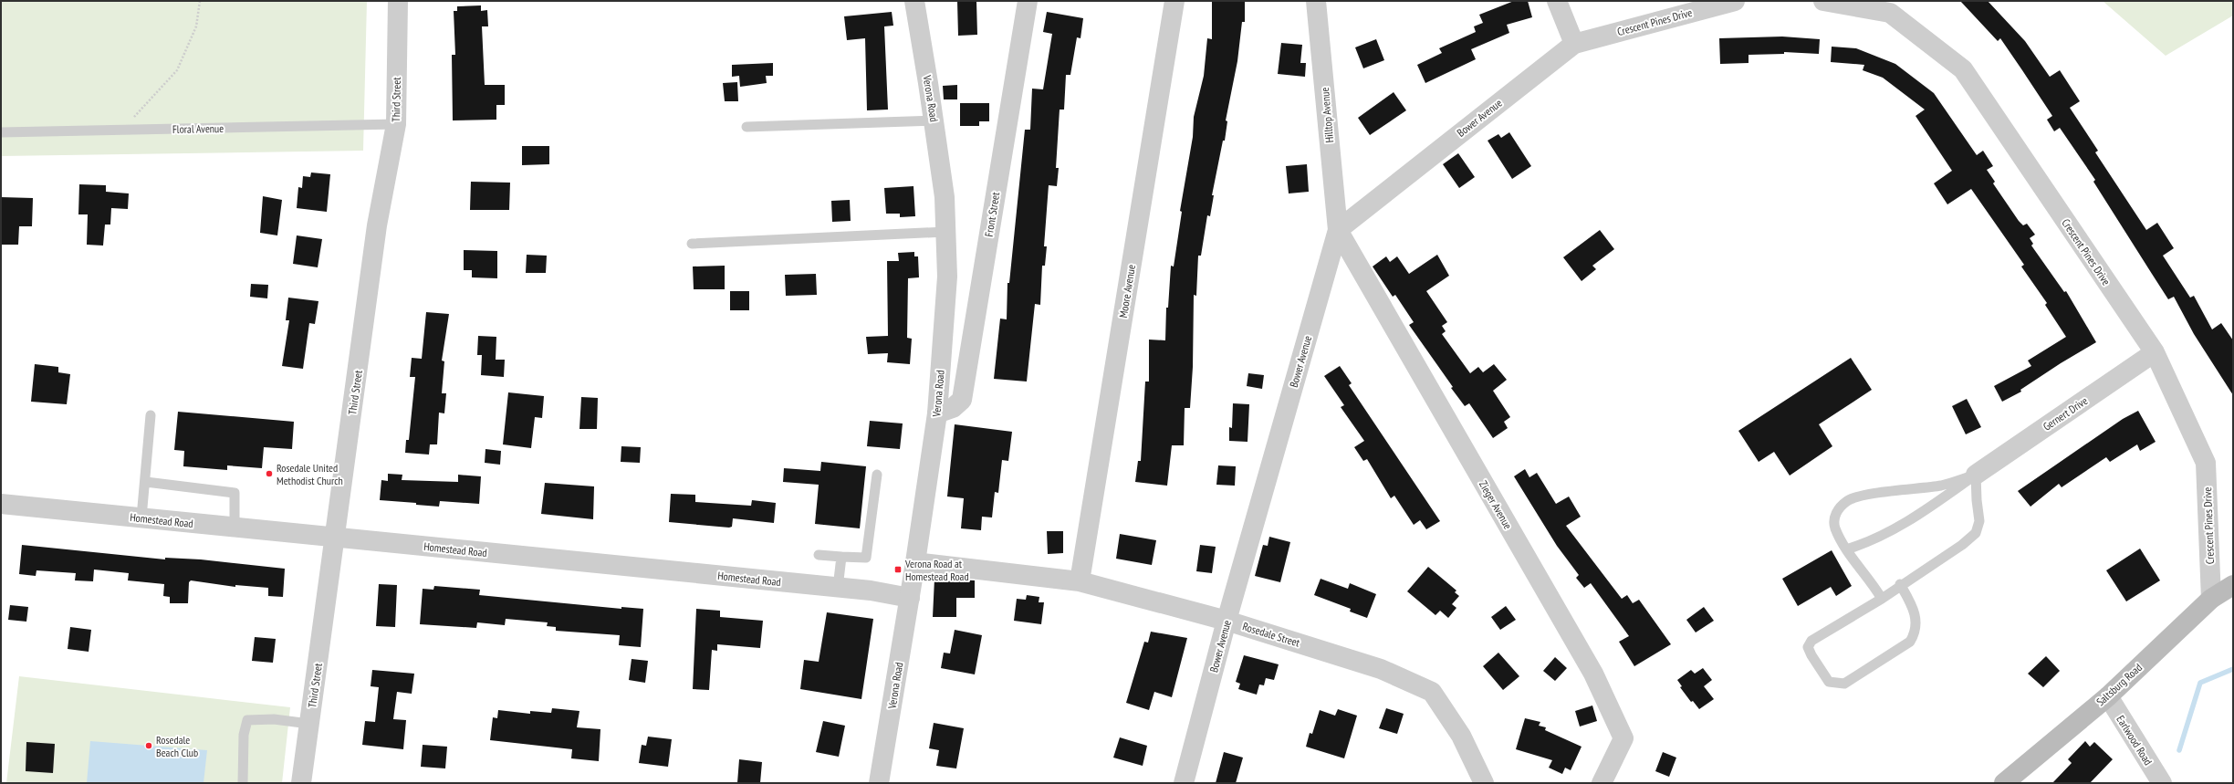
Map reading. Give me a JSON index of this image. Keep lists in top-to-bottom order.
{
  "streets": {
    "main road": ["Saltsburg Road"],
    "street": [
      "Crescent Pines Drive",
      "Verona Road",
      "Third Street",
      "Hilltop Avenue",
      "Bower Avenue",
      "Front Street",
      "Moore Avenue",
      "Gernert Drive",
      "Zieger Avenue",
      "Homestead Road",
      "Rosedale Street",
      "Earlwood Road"
    ],
    "lane": ["Floral Avenue"]
  },
  "crossings": [
    ["Crescent Pines Drive", "Bower Avenue"],
    ["Crescent Pines Drive", "Gernert Drive"],
    ["Crescent Pines Drive", "Saltsburg Road"],
    ["Verona Road", "Front Street"],
    ["Verona Road", "Homestead Road"],
    ["Verona Road", "Rosedale Street"],
    ["Third Street", "Floral Avenue"],
    ["Third Street", "Homestead Road"],
    ["Hilltop Avenue", "Bower Avenue"],
    ["Hilltop Avenue", "Zieger Avenue"],
    ["Bower Avenue", "Zieger Avenue"],
    ["Bower Avenue", "Rosedale Street"],
    ["Moore Avenue", "Rosedale Street"],
    ["Saltsburg Road", "Earlwood Road"]
  ],
  "places": {
    "other": ["Rosedale United Methodist Church", "Rosedale Beach Club"],
    "transit": ["Verona Road at Homestead Road"]
  }
}
